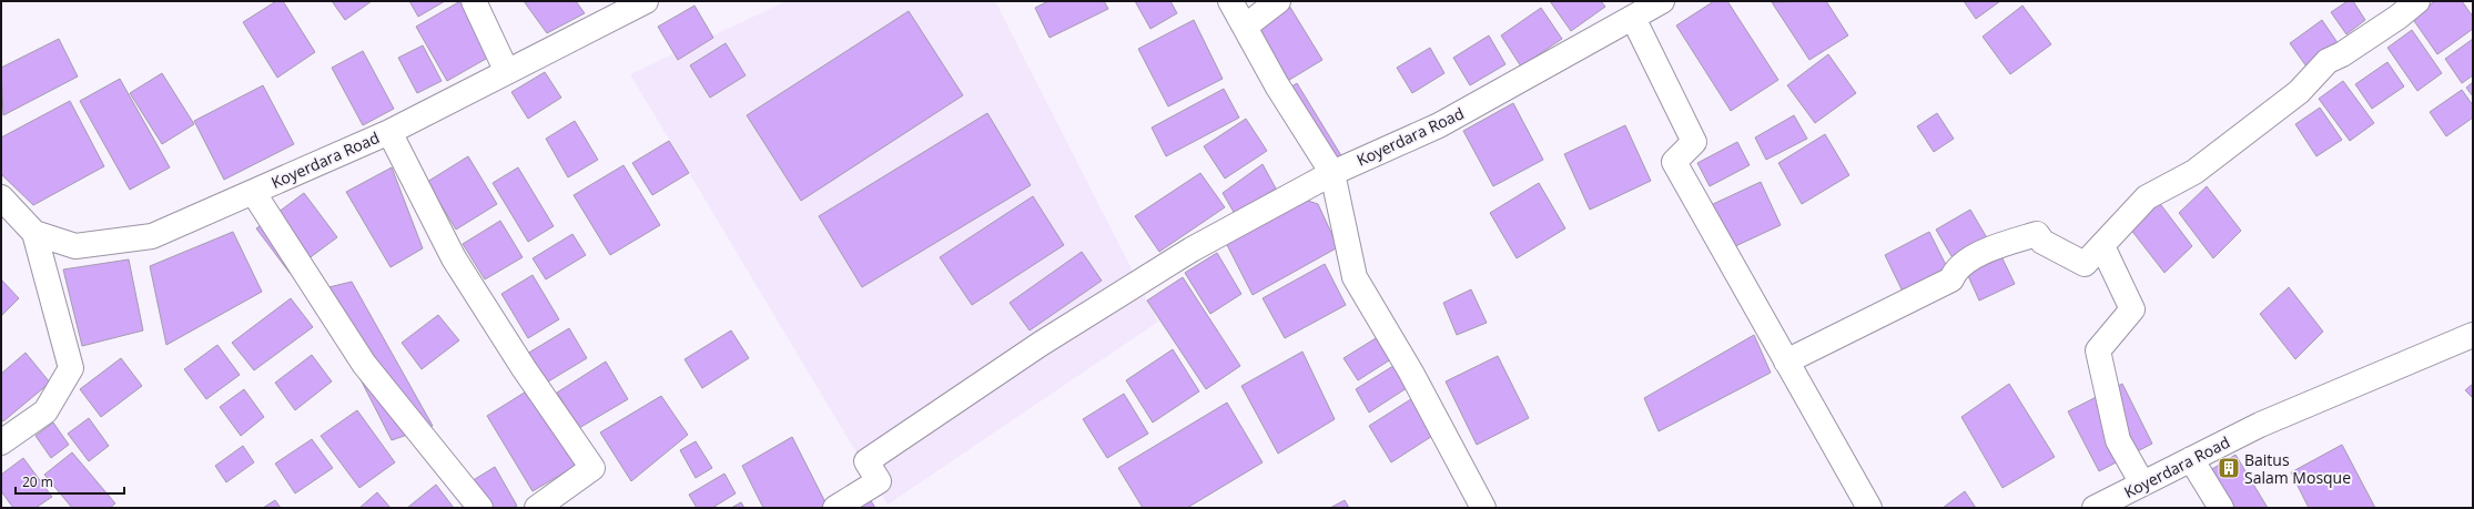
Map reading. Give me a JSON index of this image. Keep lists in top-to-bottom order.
{
  "streets": {
    "street": ["Koyerdara Road"]
  },
  "places": {
    "building": ["Baitus Salam Mosque"]
  },
  "scale_bar": "20 m"
}
